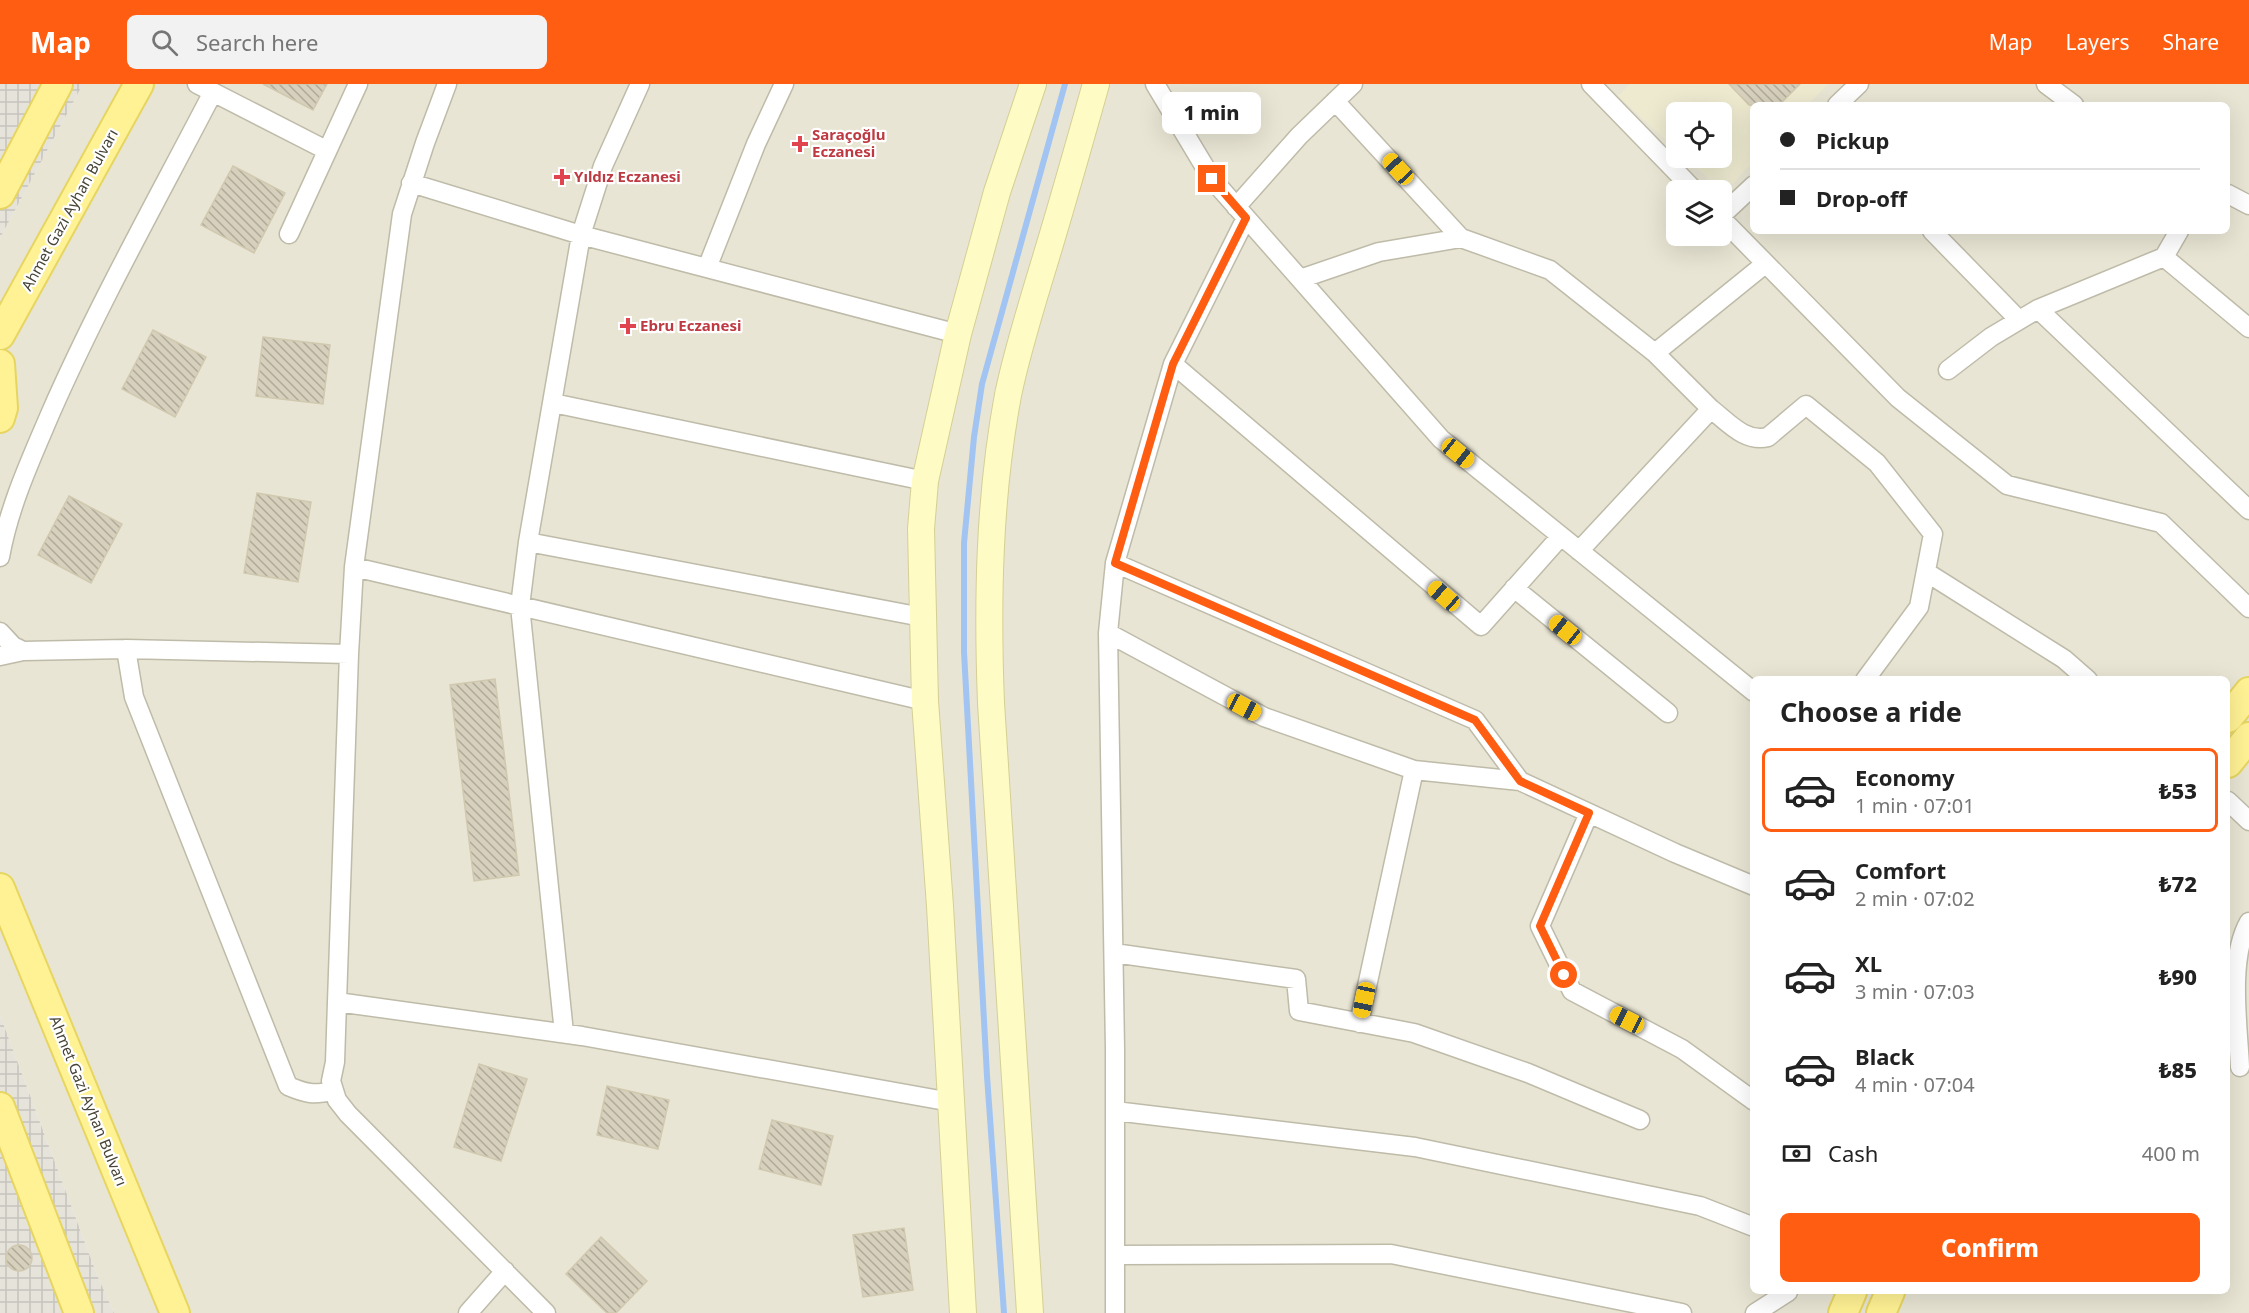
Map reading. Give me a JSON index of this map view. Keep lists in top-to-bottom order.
{
  "streets": {
    "main road": ["Ahmet Gazi Ayhan Bulvarı"]
  },
  "places": {
    "health": ["Saraçoğlu Eczanesi", "Yıldız Eczanesi", "Ebru Eczanesi"]
  },
  "page": {
    "header": "Map",
    "search": "Search here",
    "nav": ["Map", "Layers", "Share"],
    "bubble": "1 min",
    "banner": ["Pickup", "Drop-off"],
    "heading": "Choose a ride",
    "list": [
      {
        "name": "Economy",
        "note": "1 min · 07:01",
        "value": "₺53"
      },
      {
        "name": "Comfort",
        "note": "2 min · 07:02",
        "value": "₺72"
      },
      {
        "name": "XL",
        "note": "3 min · 07:03",
        "value": "₺90"
      },
      {
        "name": "Black",
        "note": "4 min · 07:04",
        "value": "₺85"
      }
    ],
    "pay": ["Cash", "400 m"],
    "buttons": "Confirm"
  }
}
